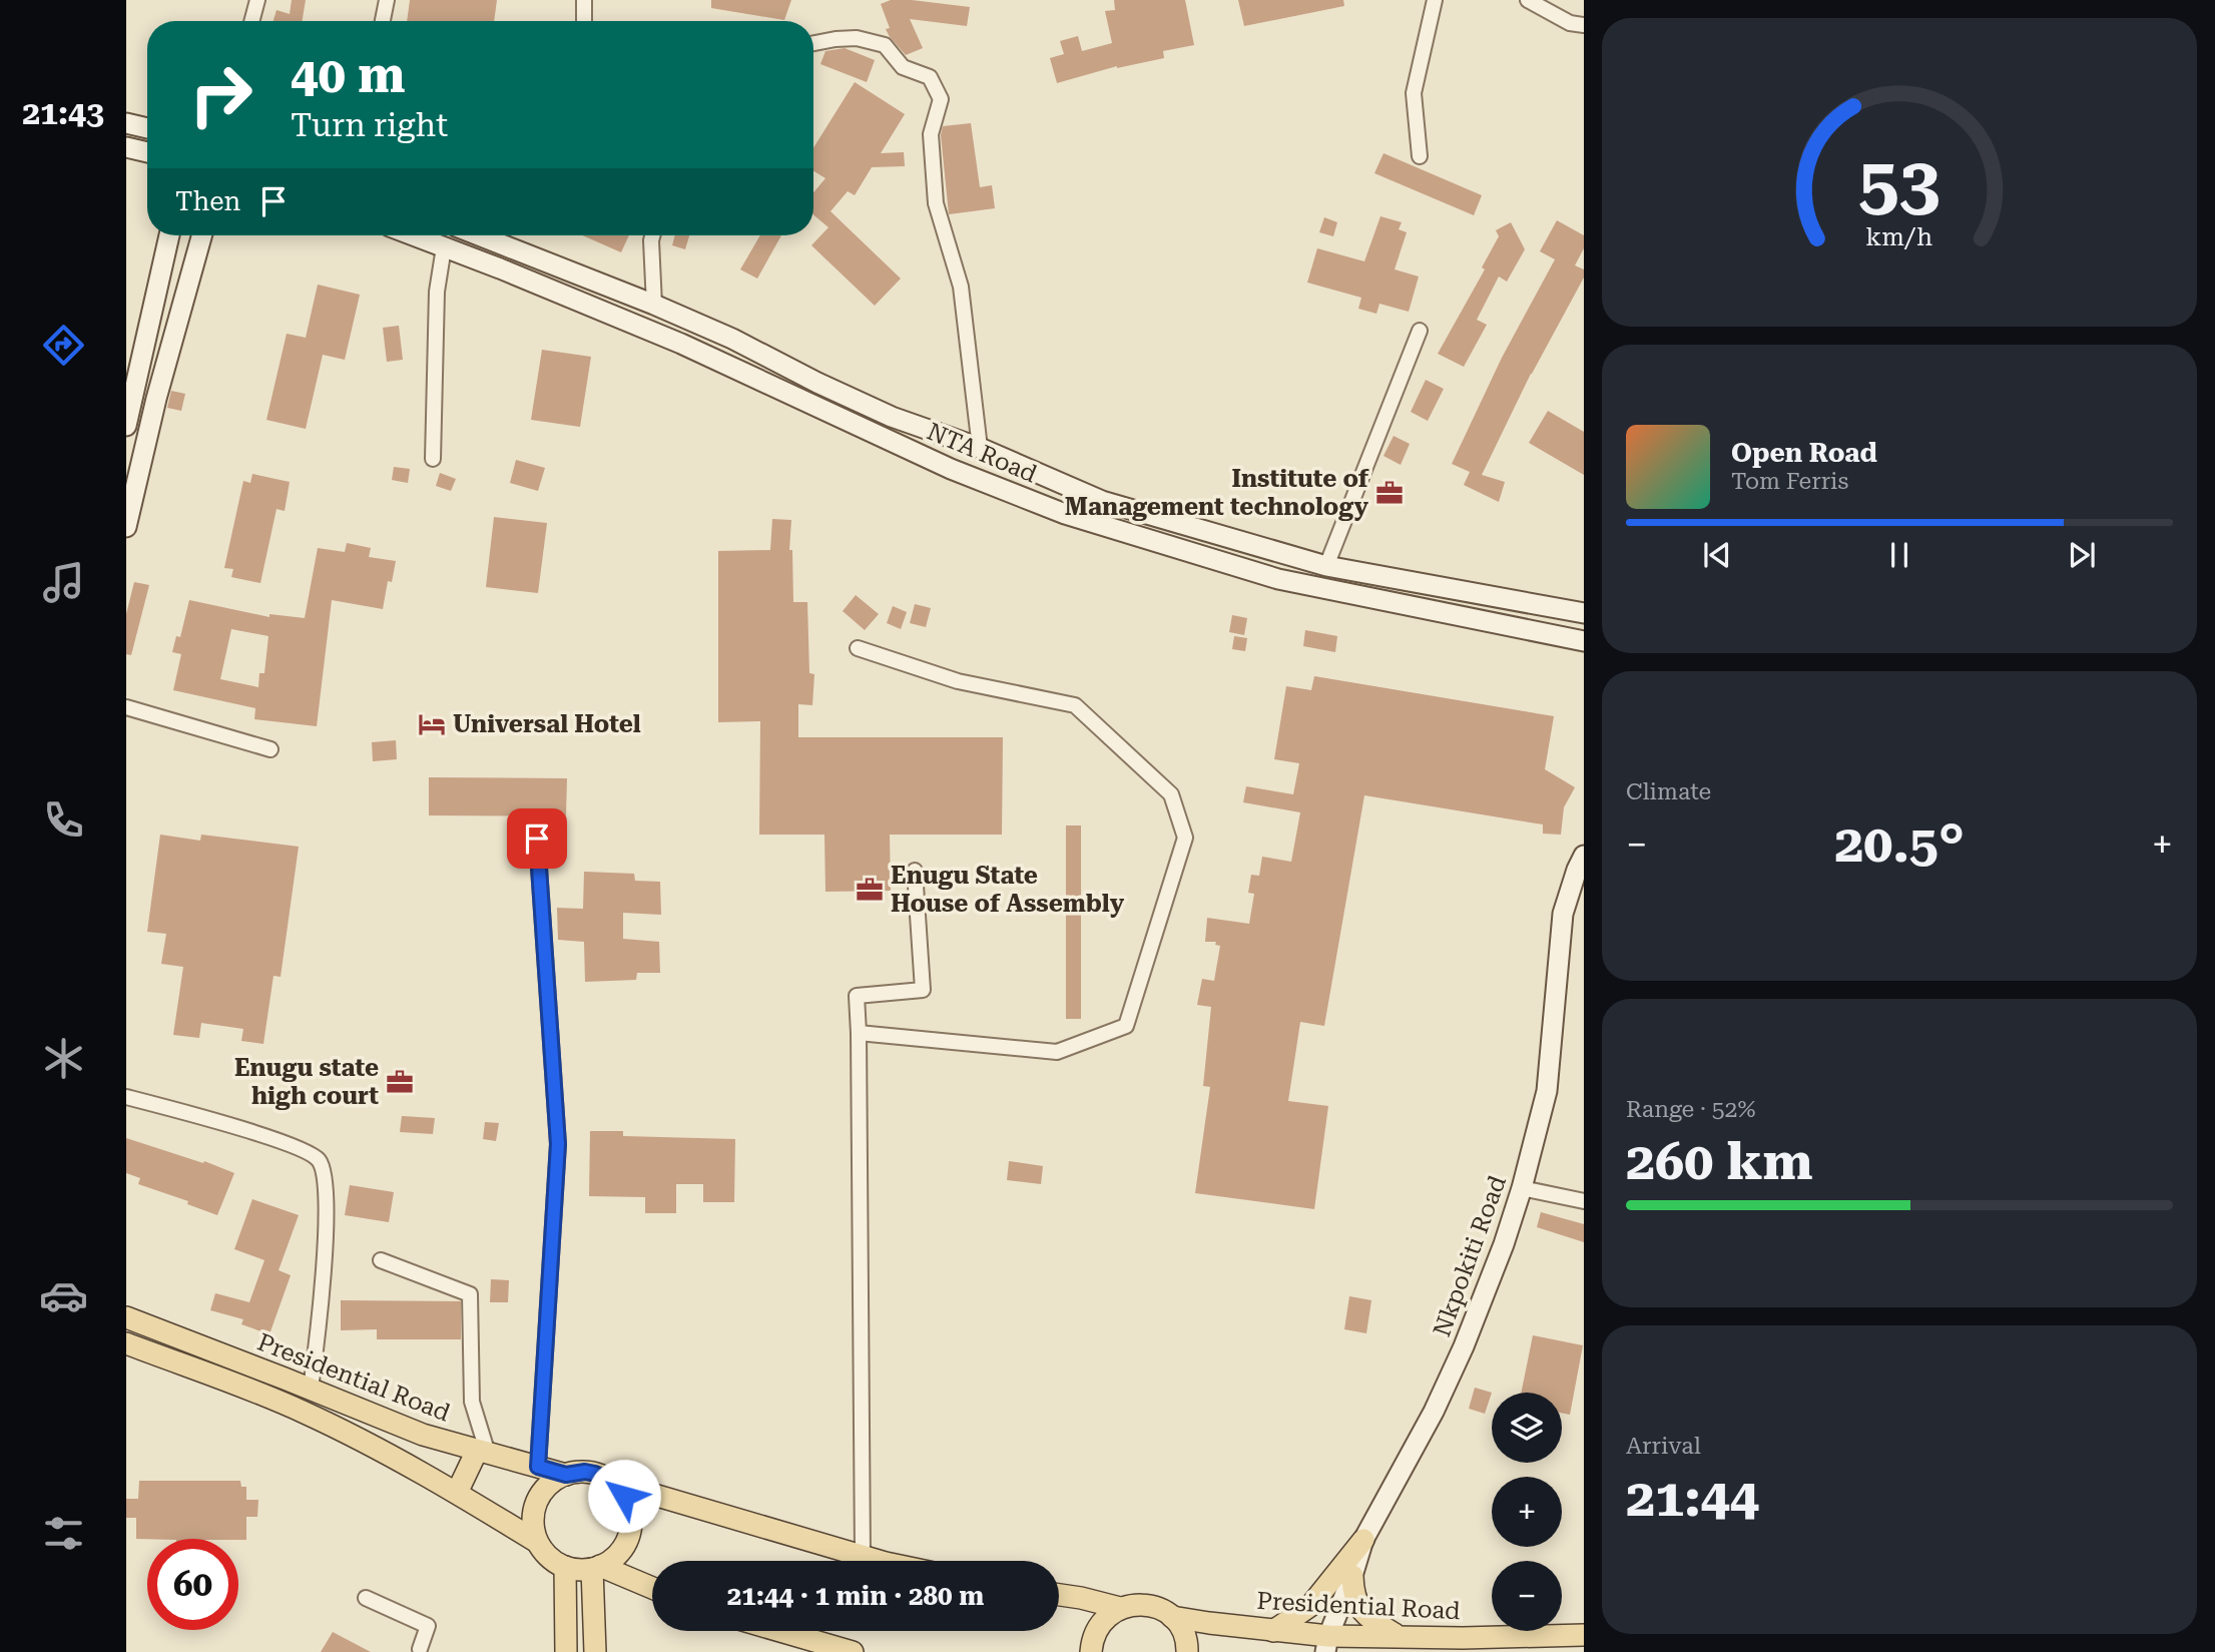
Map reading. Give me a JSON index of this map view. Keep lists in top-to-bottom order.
{
  "streets": {
    "main road": ["NTA Road", "Nkpokiti Road", "Presidential Road"]
  },
  "crossings": [
    ["Nkpokiti Road", "Presidential Road"]
  ],
  "places": {
    "office": ["Institute of Management technology", "Enugu State House of Assembly", "Enugu state high court"],
    "hotel": ["Universal Hotel"]
  },
  "page": {
    "tabs": "21:43",
    "turn": ["40 m", "Turn right"],
    "then": "Then",
    "song": ["Open Road", "Tom Ferris"],
    "tile": [
      "Climate",
      ["Range · 52%", "260 km"],
      ["Arrival", "21:44"]
    ],
    "heat": ["−", "20.5°", "+"],
    "map_buttons": ["+", "−"],
    "limit": "60",
    "trip": "21:44 · 1 min · 280 m",
    "gauge": ["53", "km/h"]
  }
}
